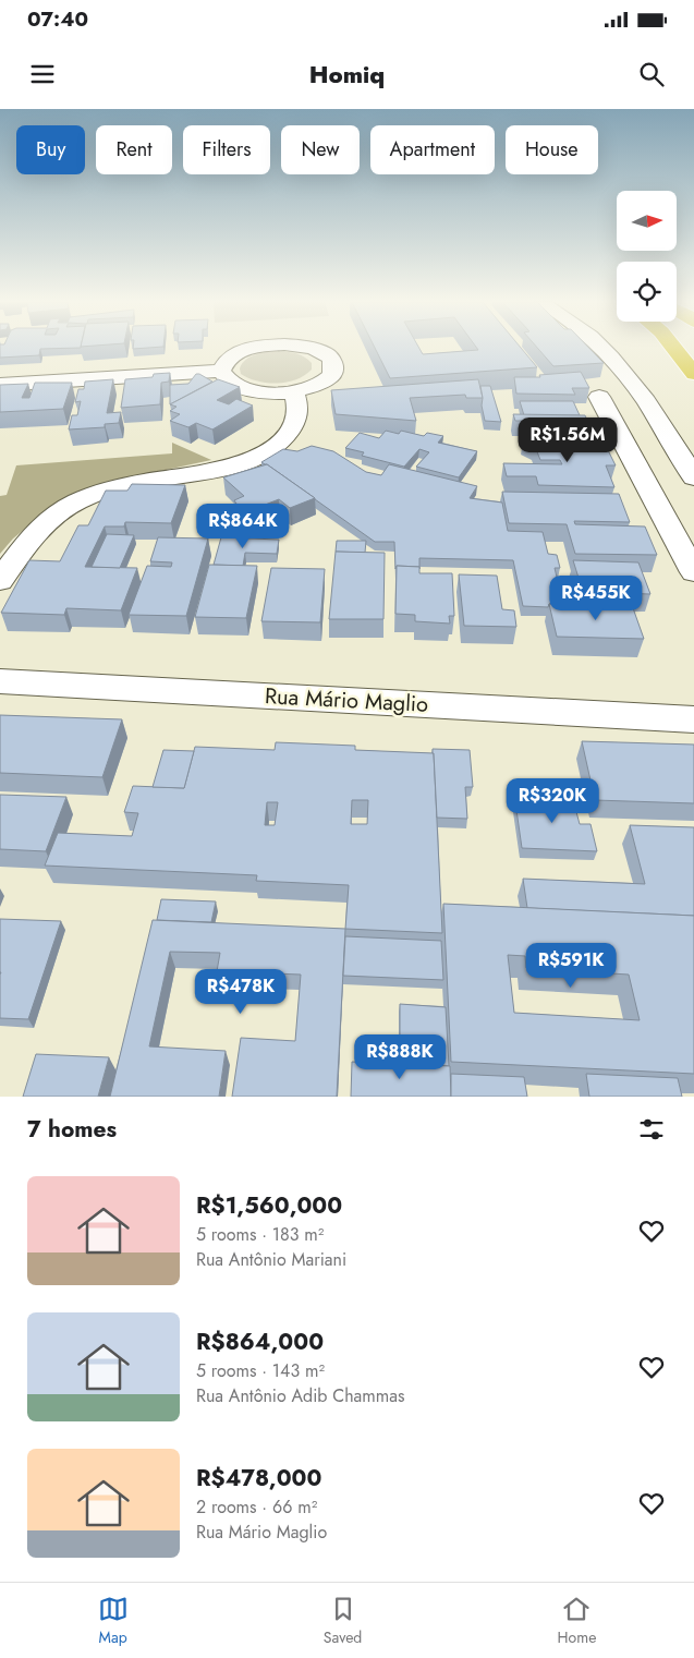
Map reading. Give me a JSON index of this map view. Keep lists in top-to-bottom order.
{
  "streets": {
    "street": ["Rua Mário Maglio"]
  },
  "north": "right",
  "page": {
    "status": "07:40",
    "header": "Homiq",
    "chip": [
      "Buy",
      "Rent",
      "Filters",
      "New",
      "Apartment",
      "House"
    ],
    "price": [
      "R$1.56M",
      "R$864K",
      "R$455K",
      "R$320K",
      "R$591K",
      "R$478K",
      "R$888K"
    ],
    "heading": "7 homes",
    "list": [
      {
        "name": "R$1,560,000",
        "note": "5 rooms · 183 m² · Rua Antônio Mariani"
      },
      {
        "name": "R$864,000",
        "note": "5 rooms · 143 m² · Rua Antônio Adib Chammas"
      },
      {
        "name": "R$478,000",
        "note": "2 rooms · 66 m² · Rua Mário Maglio"
      }
    ],
    "tabs": ["Map", "Saved", "Home"]
  }
}
